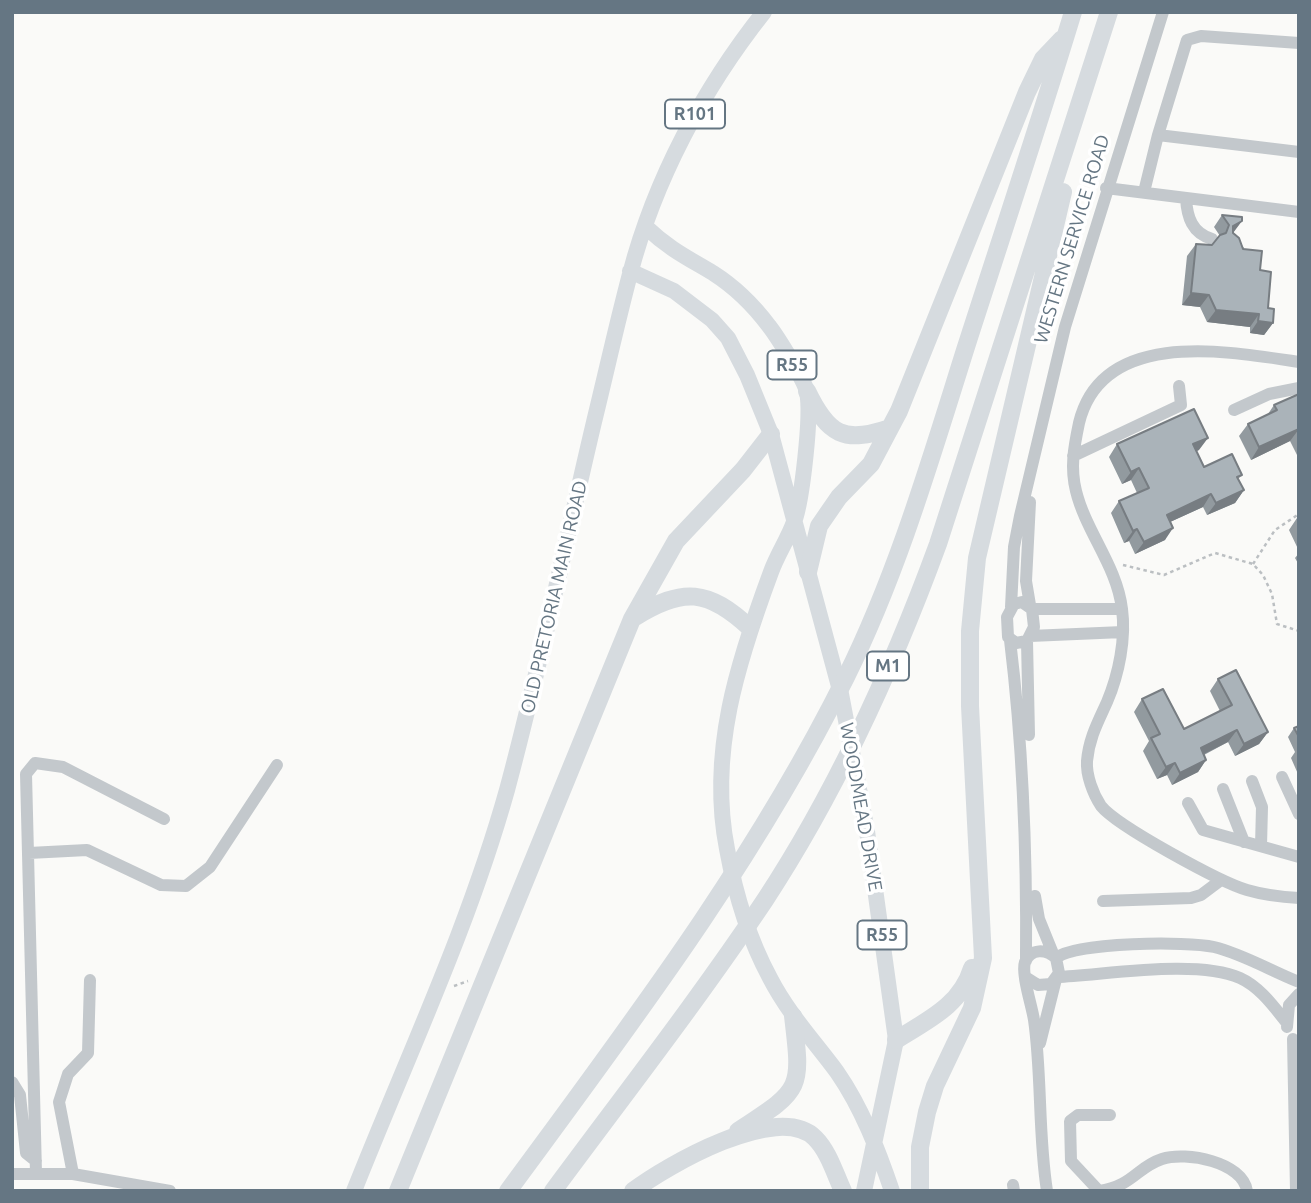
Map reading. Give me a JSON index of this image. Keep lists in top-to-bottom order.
{
  "streets": {
    "highway": ["M1"],
    "main road": [
      "R101",
      "R55",
      "OLD PRETORIA MAIN ROAD",
      "WOODMEAD DRIVE"
    ],
    "street": ["WESTERN SERVICE ROAD"]
  },
  "crossings": [
    ["R55", "OLD PRETORIA MAIN ROAD"],
    ["R55", "WOODMEAD DRIVE"],
    ["OLD PRETORIA MAIN ROAD", "WOODMEAD DRIVE"]
  ]
}
